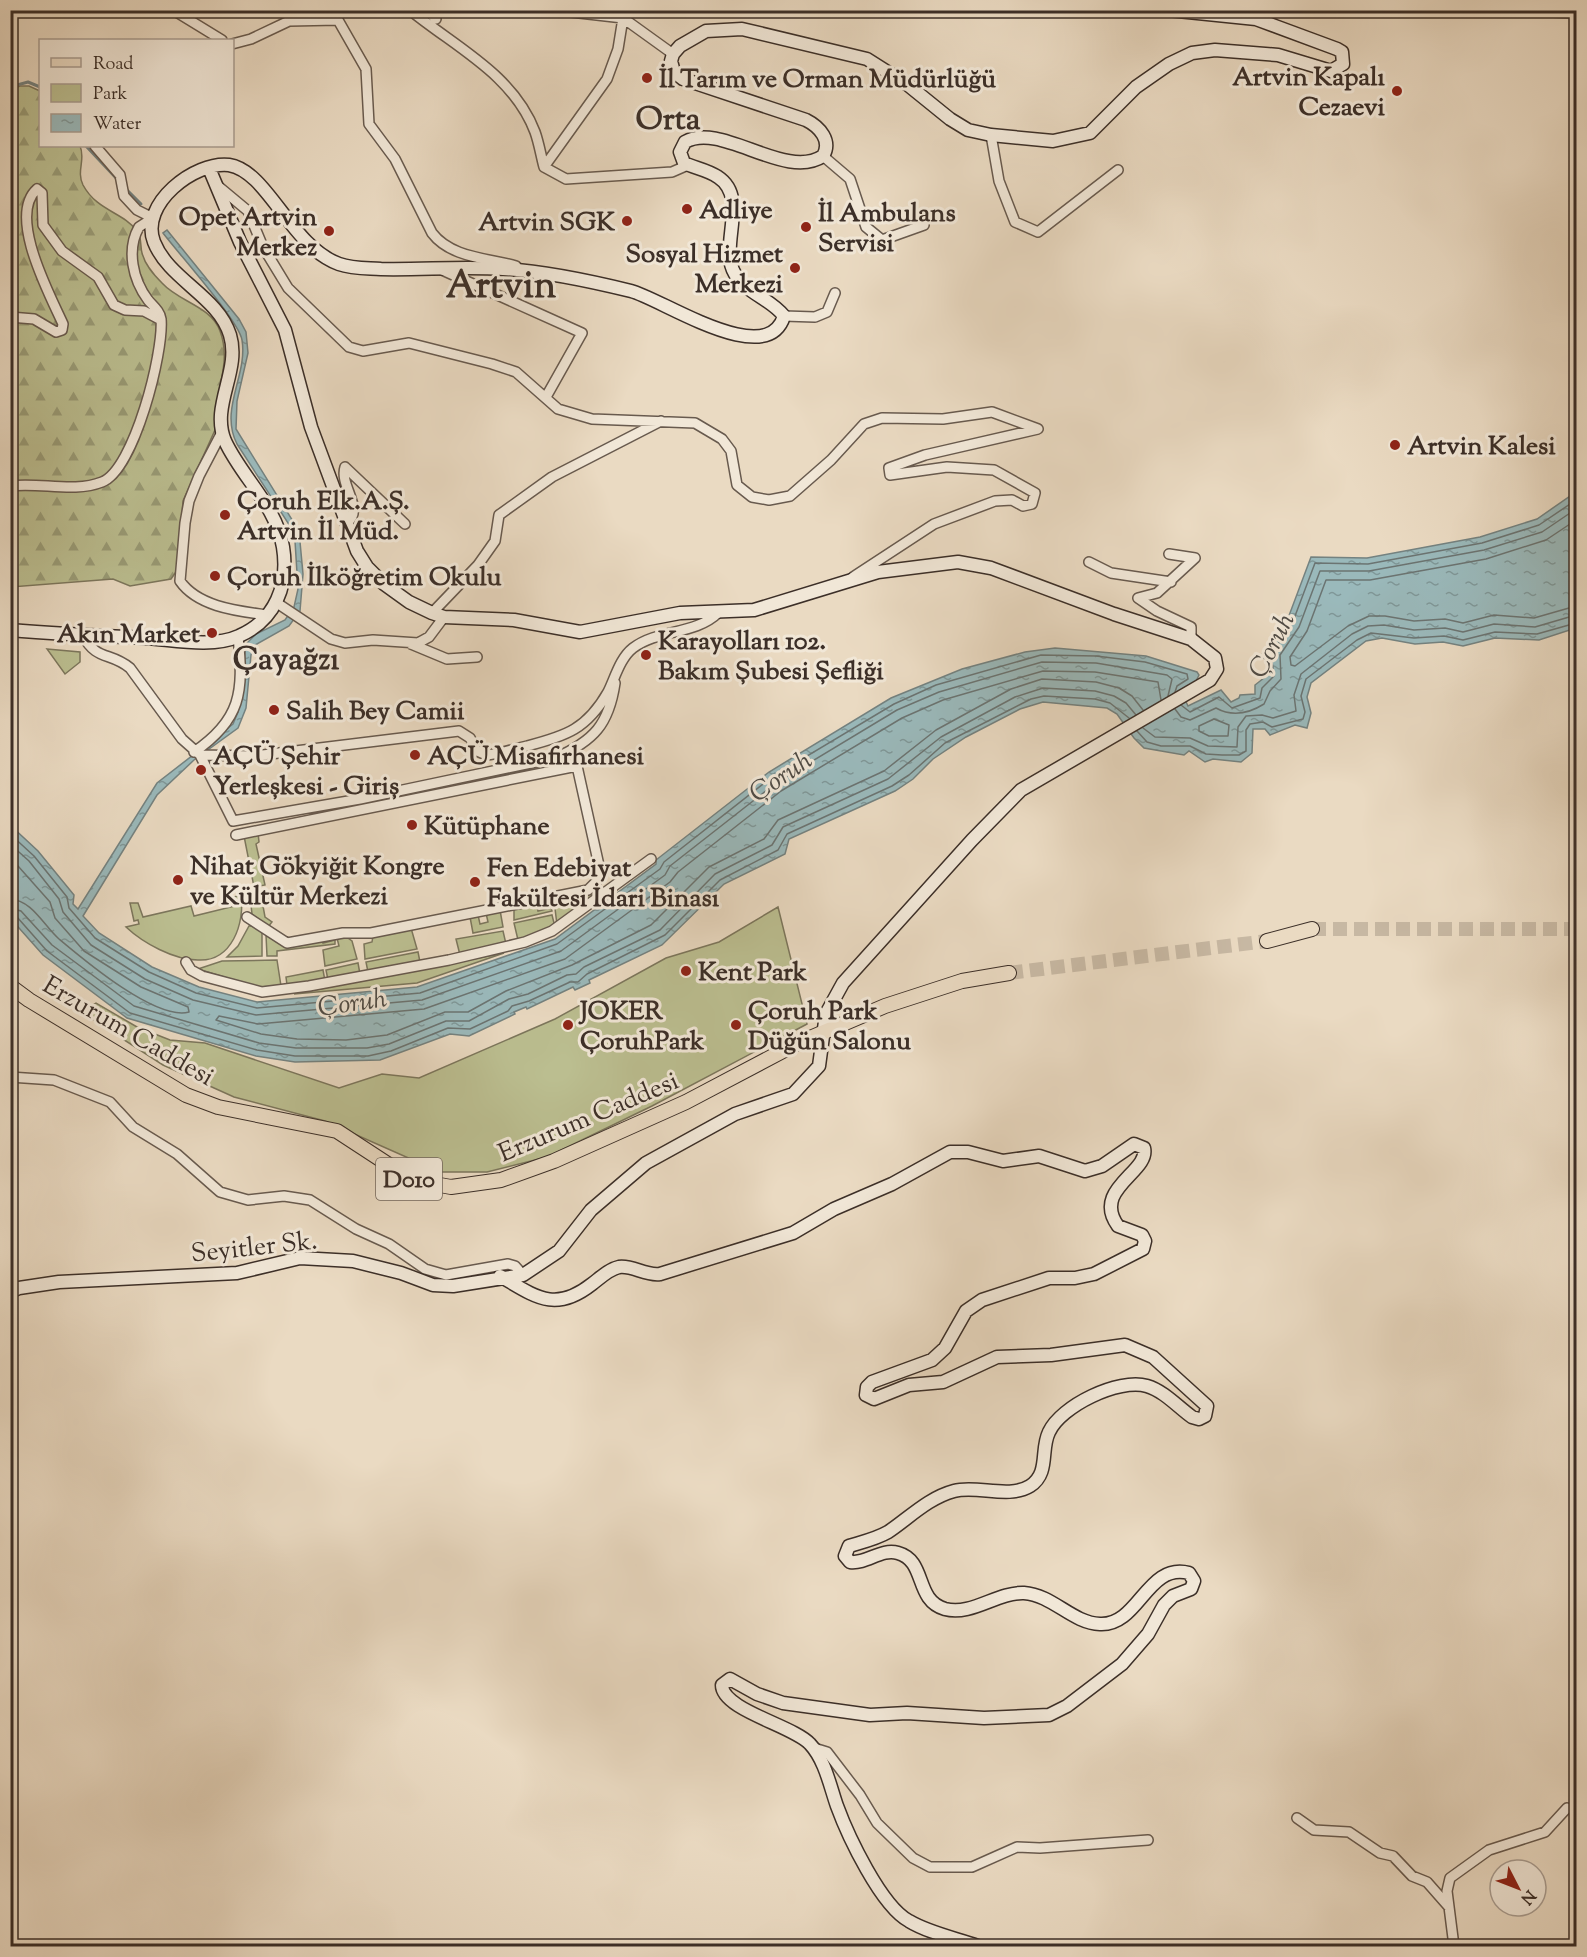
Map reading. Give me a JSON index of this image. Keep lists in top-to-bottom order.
{
  "streets": {
    "main road": ["Erzurum Caddesi", "D010"],
    "street": ["Seyitler Sk."]
  },
  "crossings": [
    ["Erzurum Caddesi", "D010"]
  ],
  "districts": ["Orta", "Artvin", "Çayağzı"],
  "water": ["Çoruh"],
  "places": [
    "İl Tarım ve Orman Müdürlüğü",
    "Artvin Kapalı Cezaevi",
    "Adliye",
    "Artvin SGK",
    "İl Ambulans Servisi",
    "Opet Artvin Merkez",
    "Sosyal Hizmet Merkezi",
    "Artvin Kalesi",
    "Çoruh Elk.A.Ş. Artvin İl Müd.",
    "Çoruh İlköğretim Okulu",
    "Akın Market",
    "Karayolları 102. Bakım Şubesi Şefliği",
    "Salih Bey Camii",
    "AÇÜ Misafirhanesi",
    "AÇÜ Şehir Yerleşkesi - Giriş",
    "Kütüphane",
    "Nihat Gökyiğit Kongre ve Kültür Merkezi",
    "Fen Edebiyat Fakültesi İdari Binası",
    "Kent Park",
    "JOKER ÇoruhPark",
    "Çoruh Park Düğün Salonu"
  ],
  "legend": ["Road", "Park", "Water"],
  "north": "bottom right"
}
